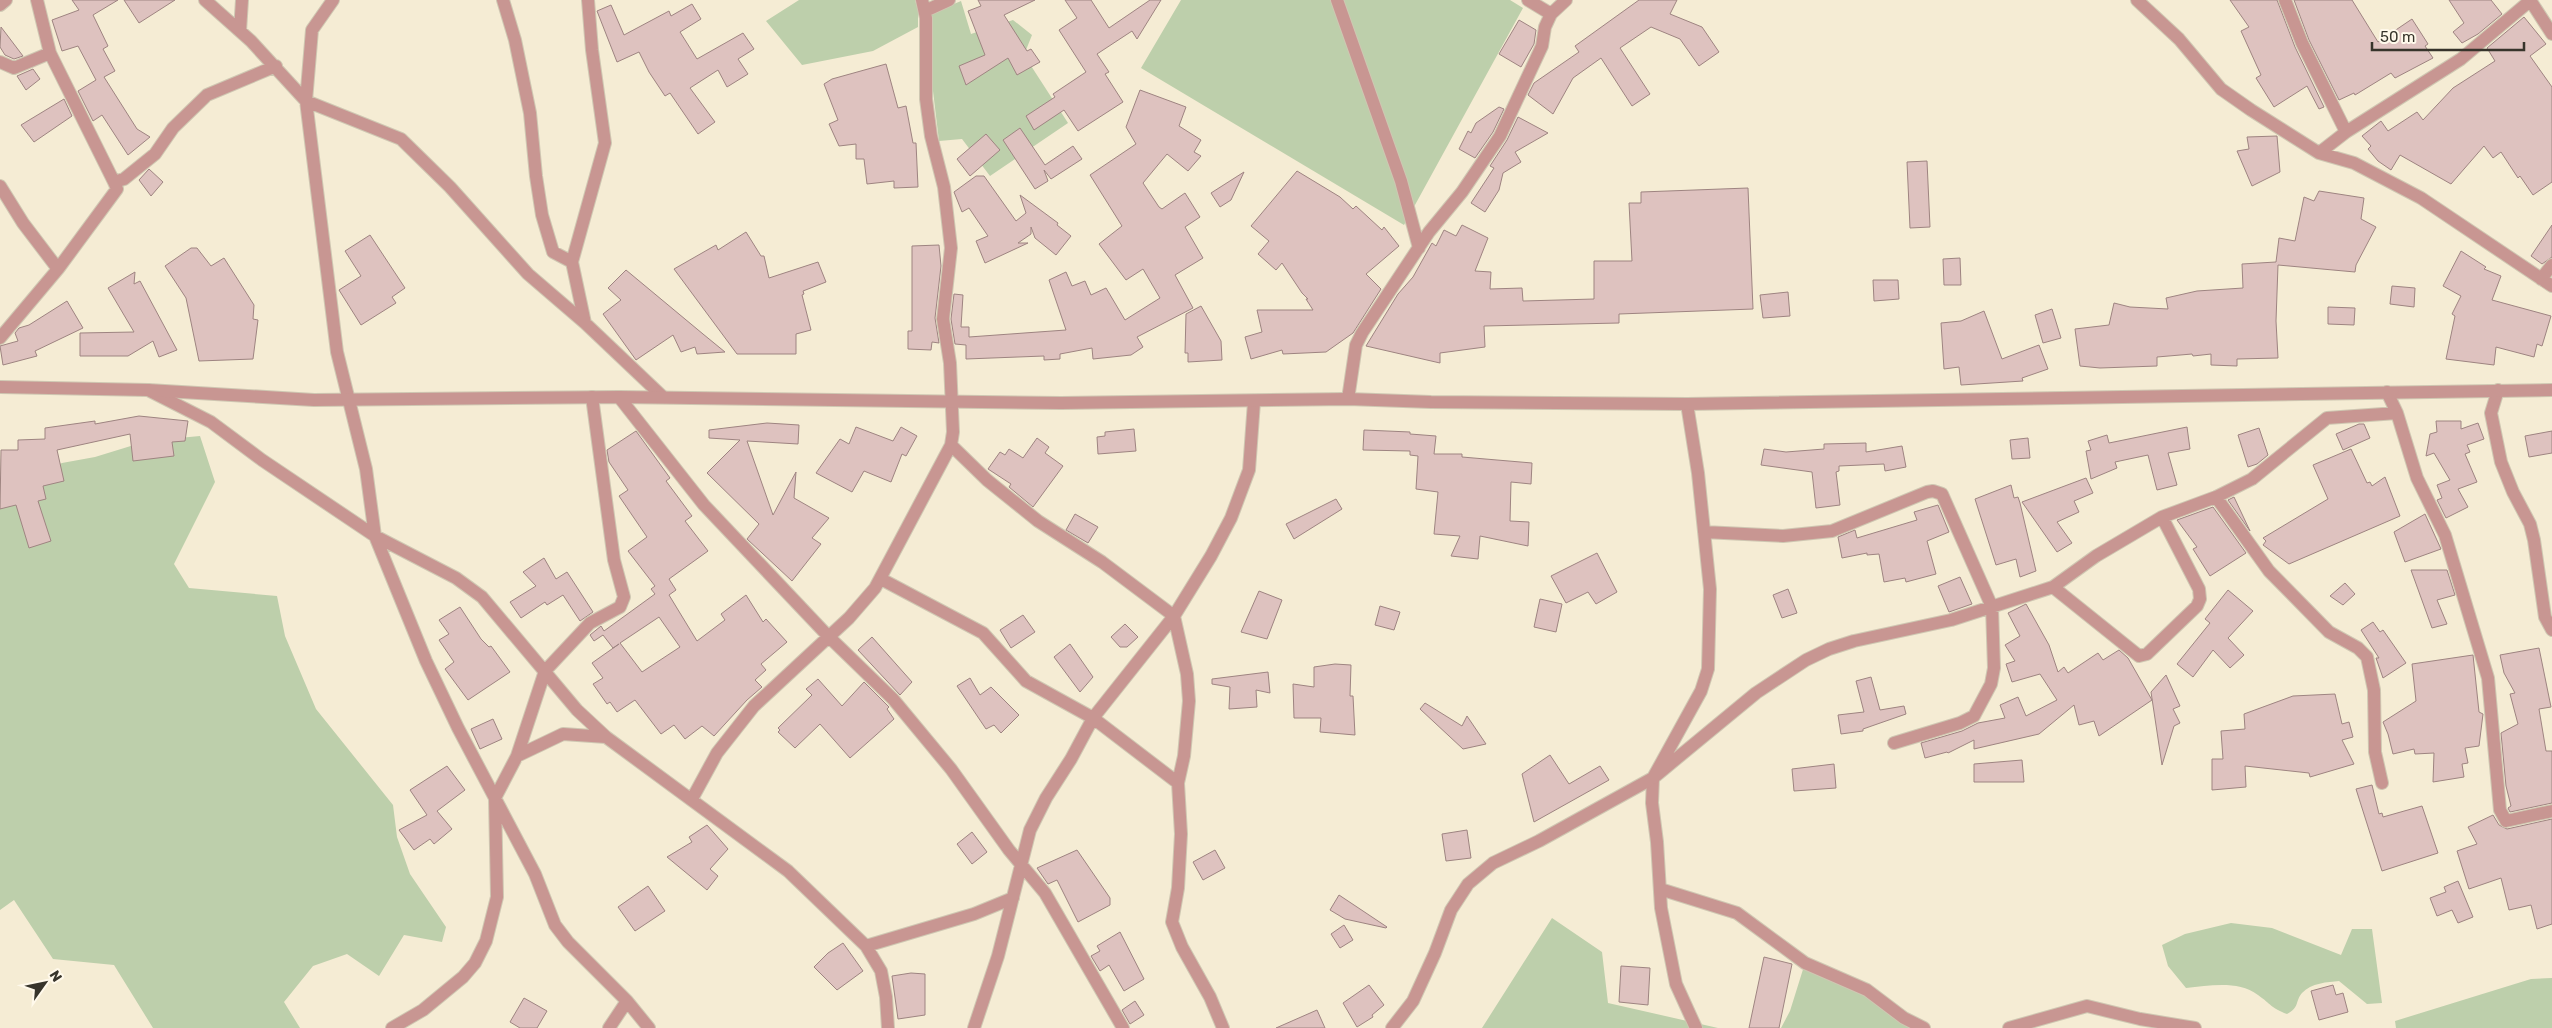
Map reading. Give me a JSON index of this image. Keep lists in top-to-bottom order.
{
  "scale_bar": "50 m",
  "north": "top right"
}
